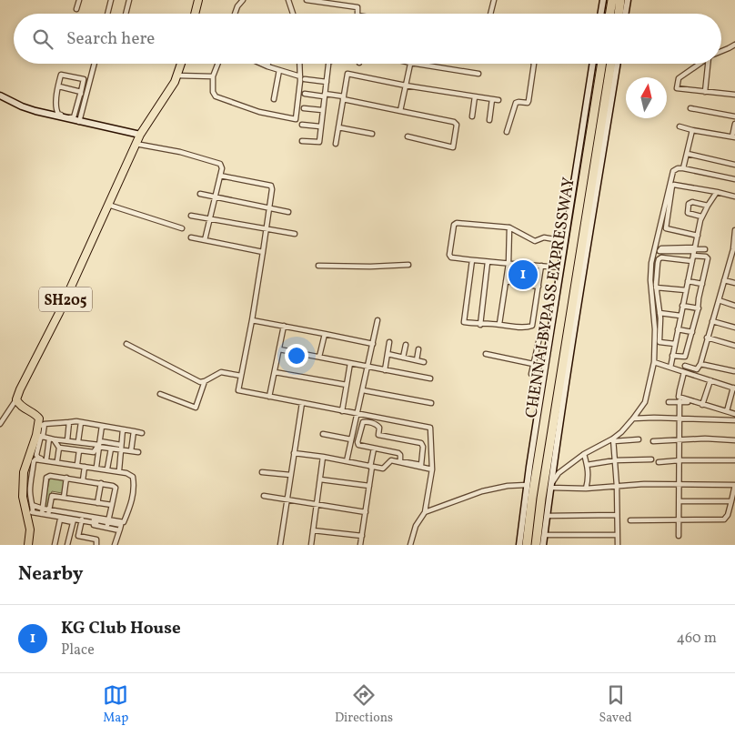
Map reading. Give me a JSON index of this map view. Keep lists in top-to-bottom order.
{
  "streets": {
    "highway": ["CHENNAI BYPASS EXPRESSWAY"],
    "main road": ["SH205"]
  },
  "north": "top",
  "page": {
    "search": "Search here",
    "pins": "1",
    "heading": "Nearby",
    "list": [
      {
        "mark": "1",
        "name": "KG Club House",
        "note": "Place",
        "value": "460 m"
      }
    ],
    "nav": ["Map", "Directions", "Saved"]
  }
}
